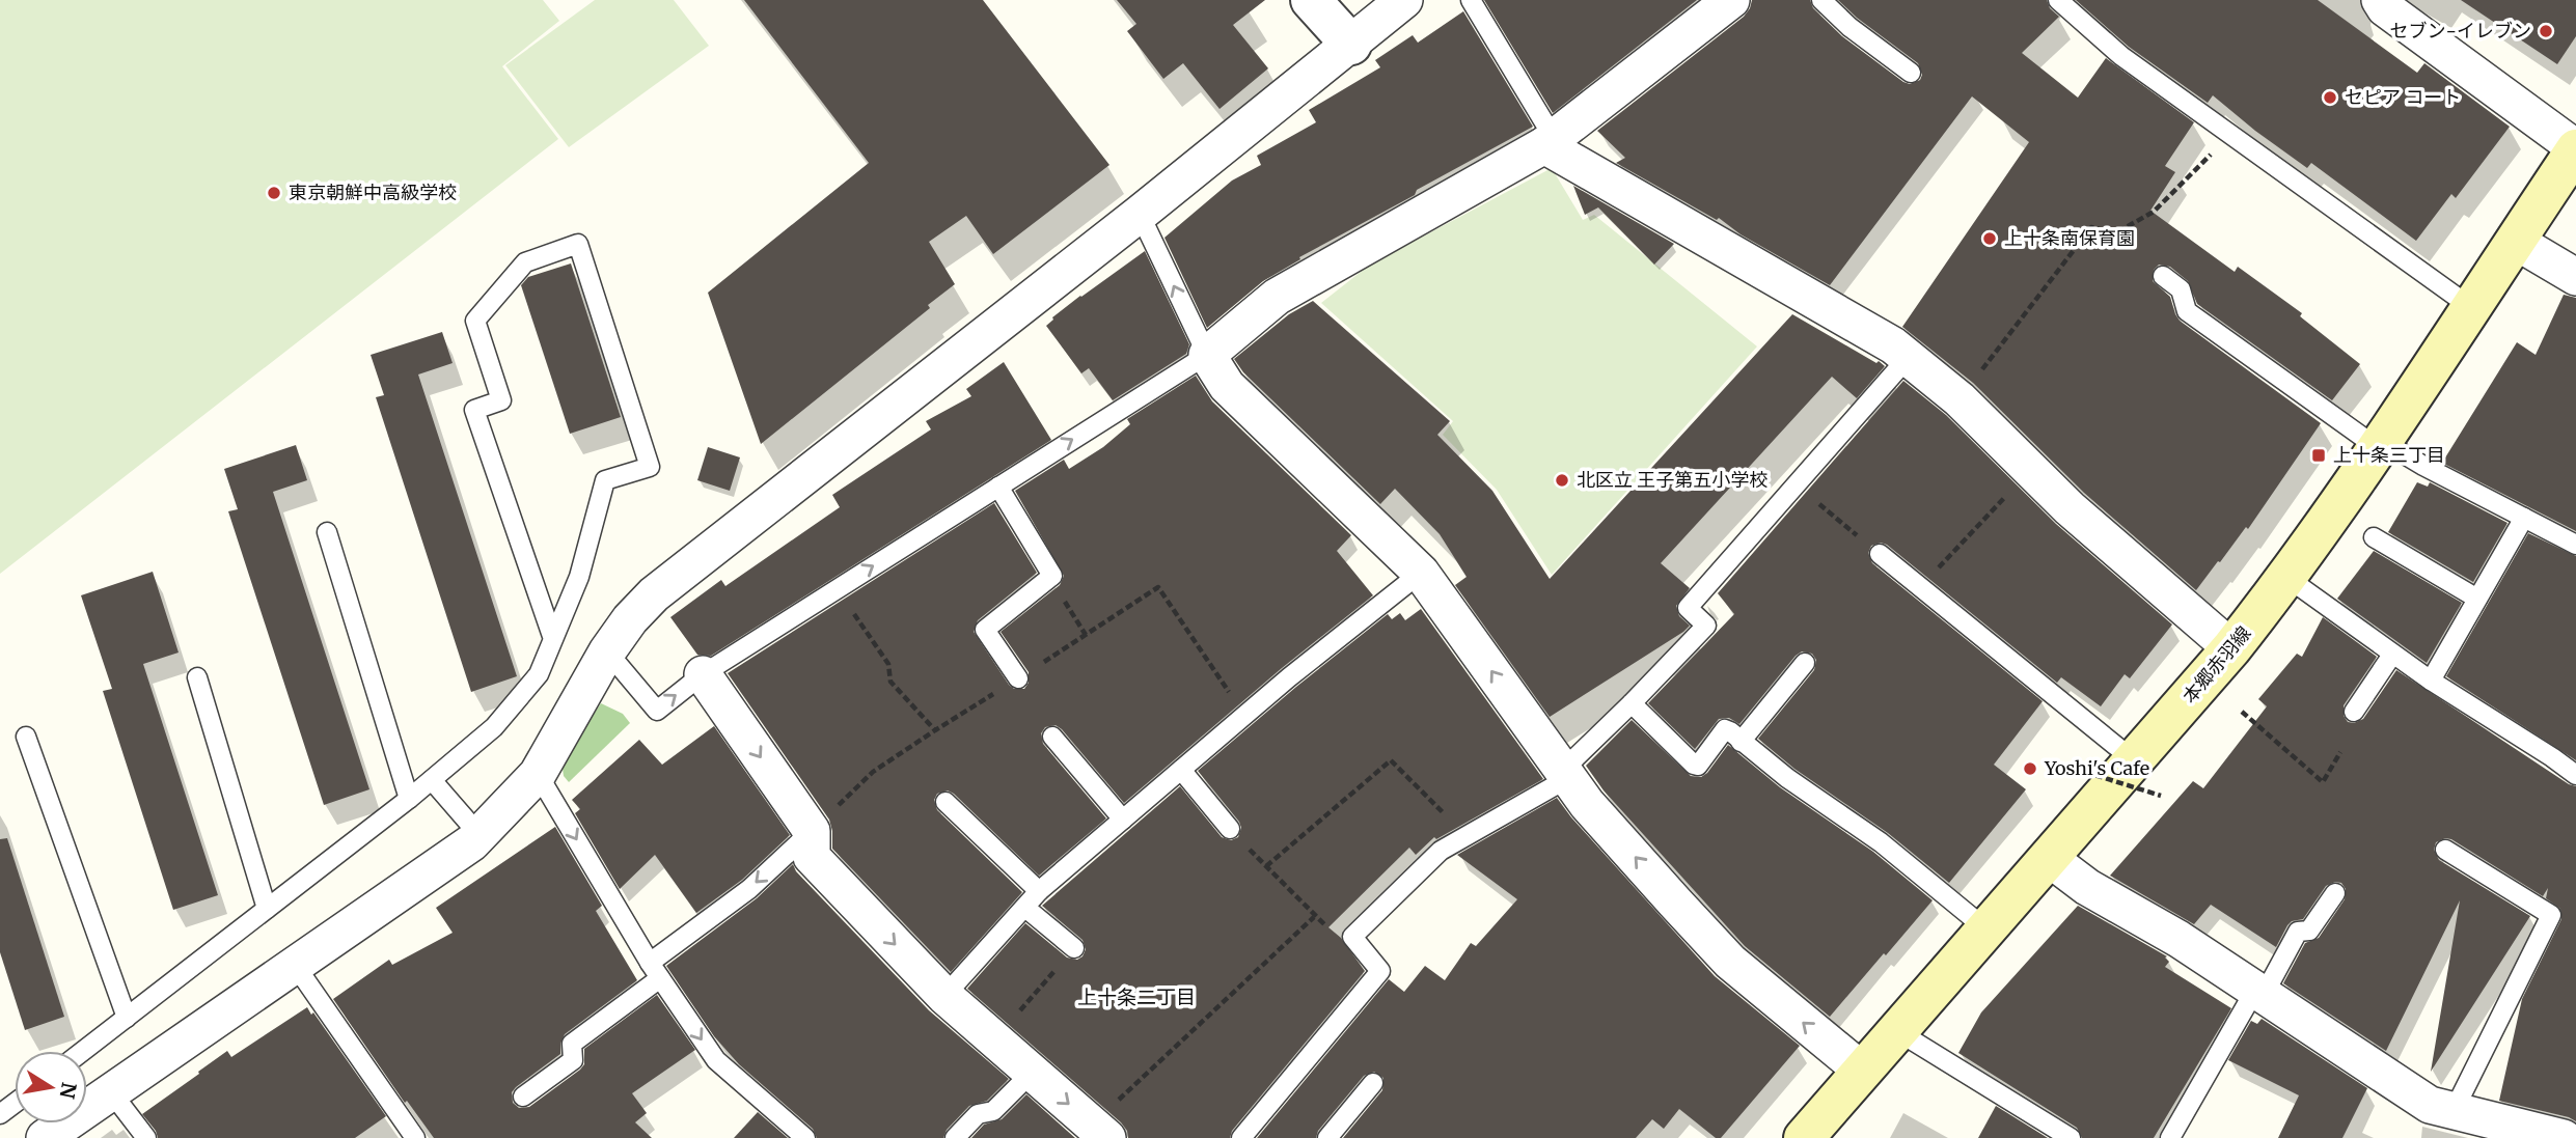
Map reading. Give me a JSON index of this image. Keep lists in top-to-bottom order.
{
  "streets": {
    "main road": ["本郷赤羽線"]
  },
  "districts": ["上十条二丁目"],
  "places": {
    "other": [
      "セブン-イレブン",
      "セピア コート",
      "東京朝鮮中高級学校",
      "上十条南保育園",
      "北区立 王子第五小学校",
      "Yoshi's Cafe"
    ],
    "transit": ["上十条三丁目"]
  },
  "north": "right"
}
